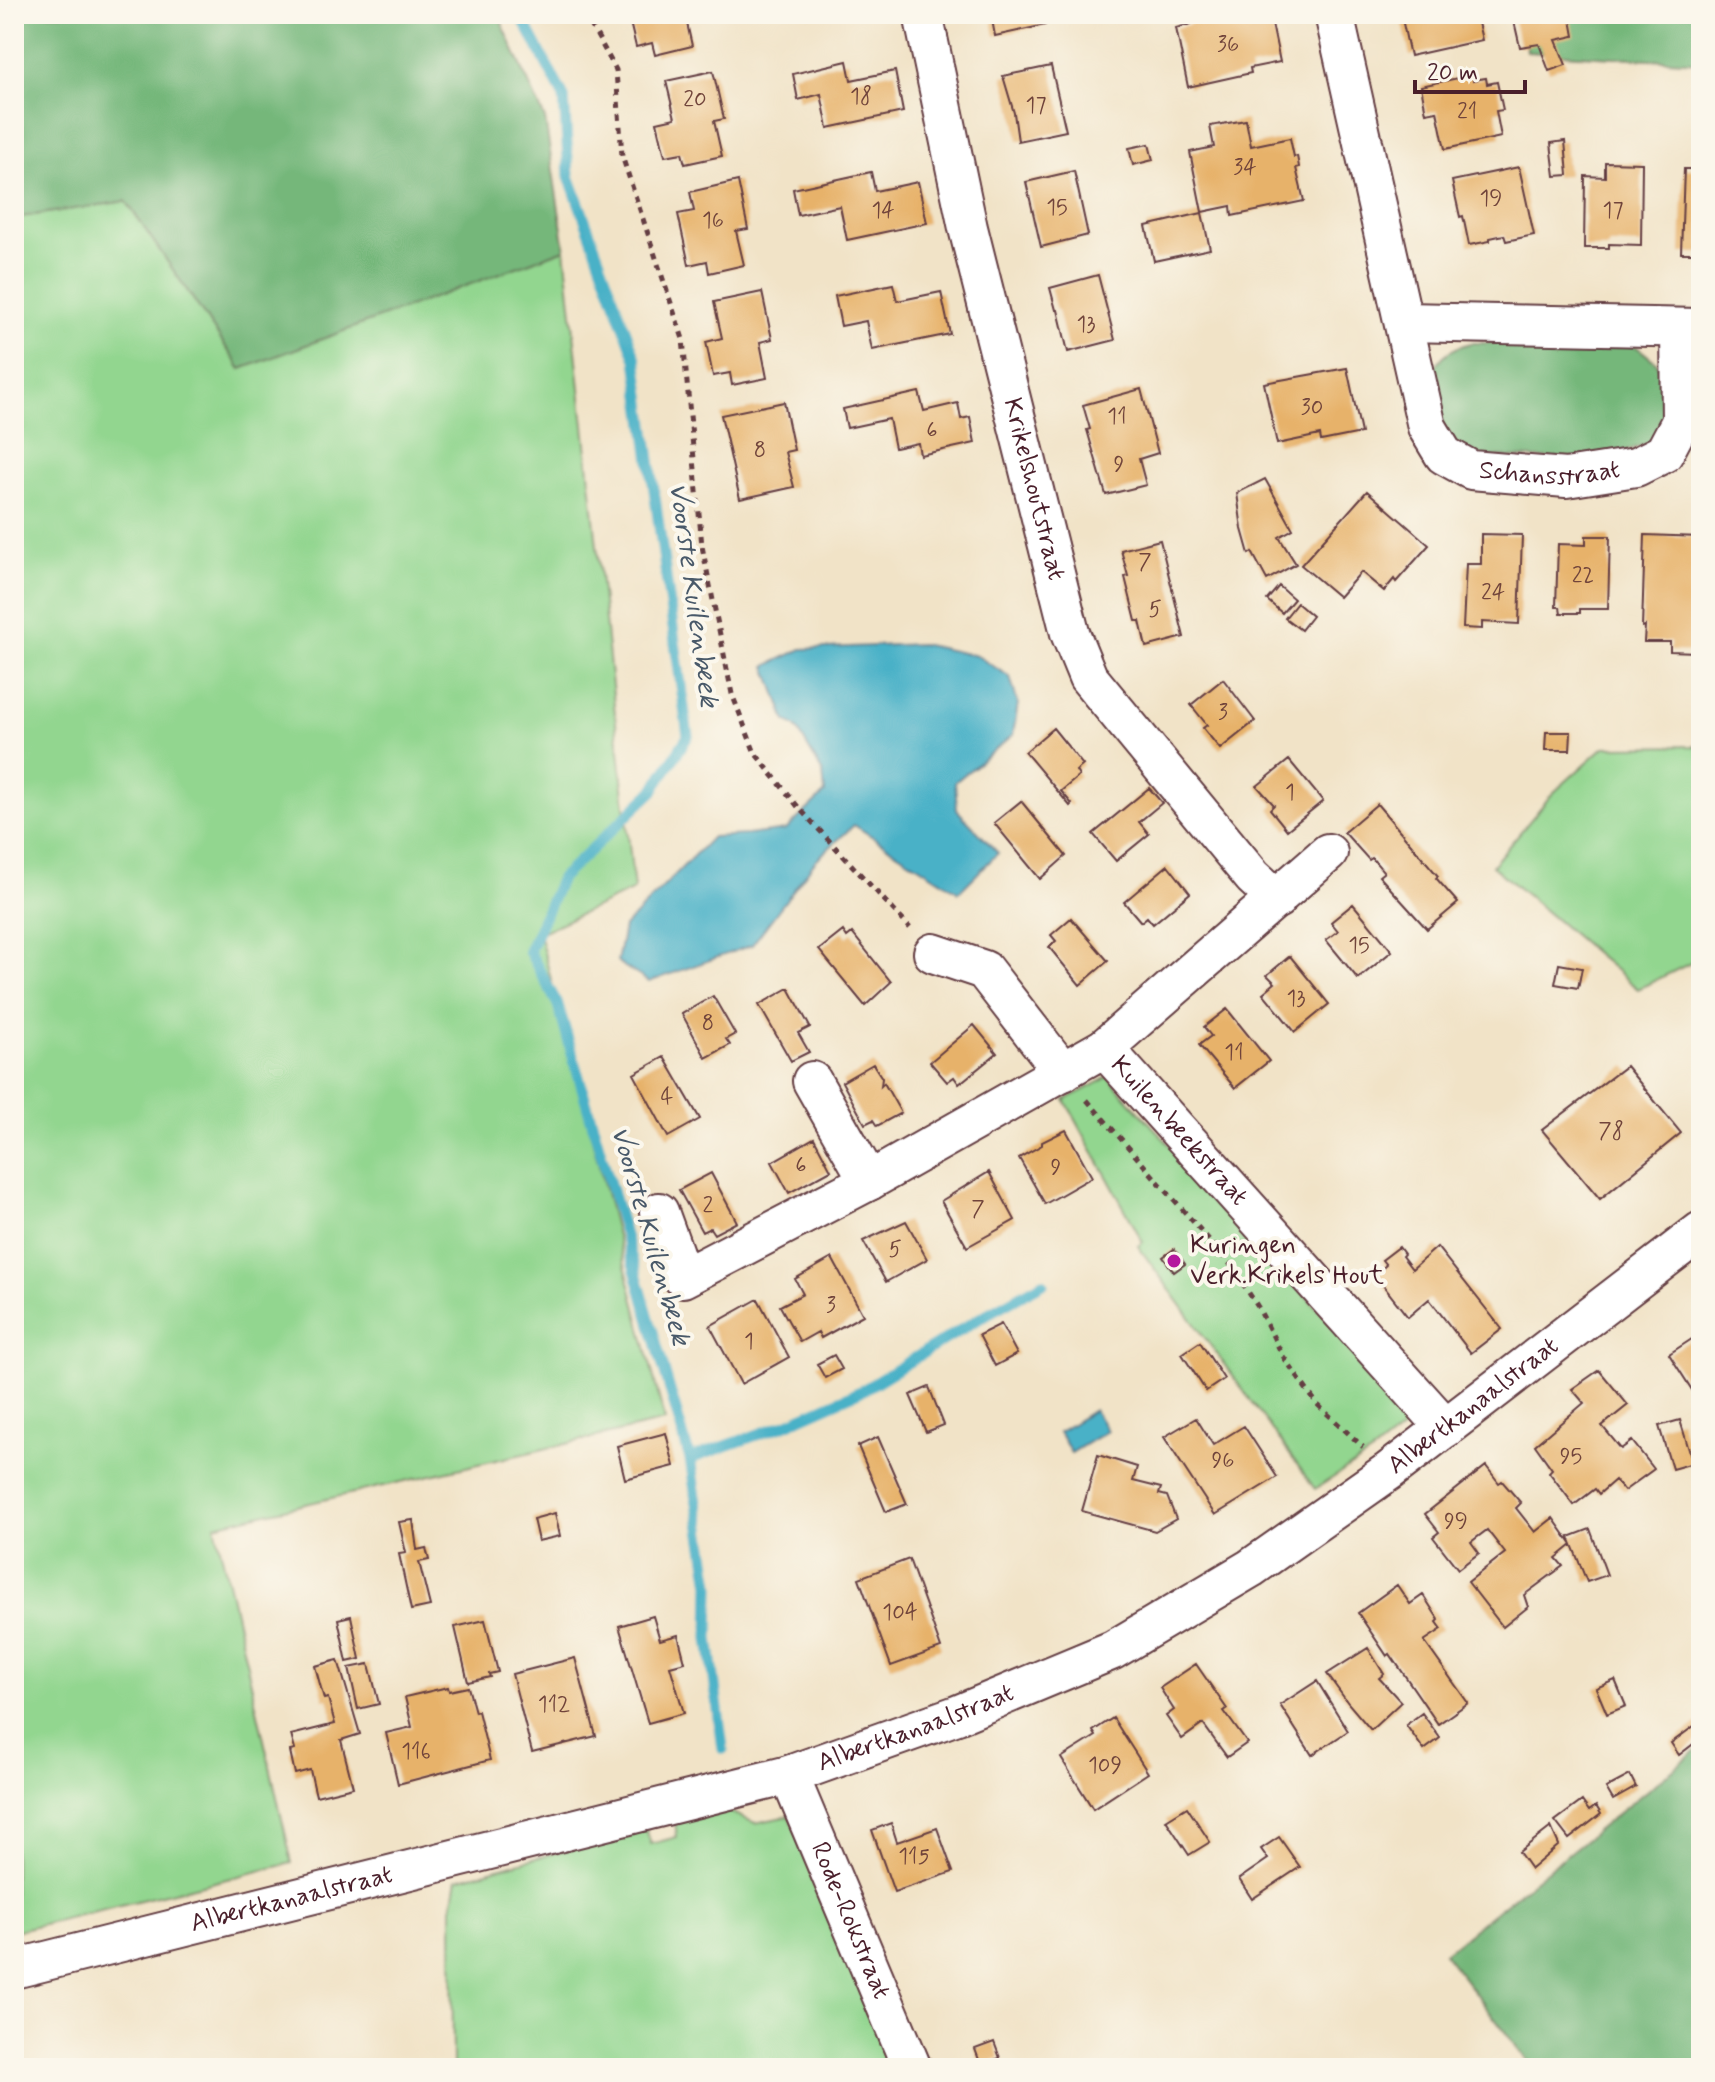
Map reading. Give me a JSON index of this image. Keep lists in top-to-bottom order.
{
  "streets": {
    "street": [
      "Schansstraat",
      "Krikelshoutstraat",
      "Kuilenbeekstraat",
      "Albertkanaalstraat",
      "Rode-Rokstraat"
    ]
  },
  "crossings": [
    ["Krikelshoutstraat", "Kuilenbeekstraat"],
    ["Kuilenbeekstraat", "Albertkanaalstraat"],
    ["Albertkanaalstraat", "Rode-Rokstraat"]
  ],
  "water": ["Voorste Kuilenbeek"],
  "places": ["Kuringen Verk.Krikels Hout"],
  "house_numbers": [
    "36",
    "18",
    "20",
    "17",
    "21",
    "34",
    "19",
    "15",
    "14",
    "17",
    "16",
    "13",
    "30",
    "11",
    "6",
    "8",
    "9",
    "7",
    "22",
    "24",
    "5",
    "3",
    "1",
    "15",
    "13",
    "8",
    "11",
    "4",
    "78",
    "6",
    "9",
    "2",
    "7",
    "5",
    "3",
    "1",
    "95",
    "96",
    "99",
    "104",
    "112",
    "116",
    "109",
    "115"
  ],
  "scale_bar": "20 m"
}
